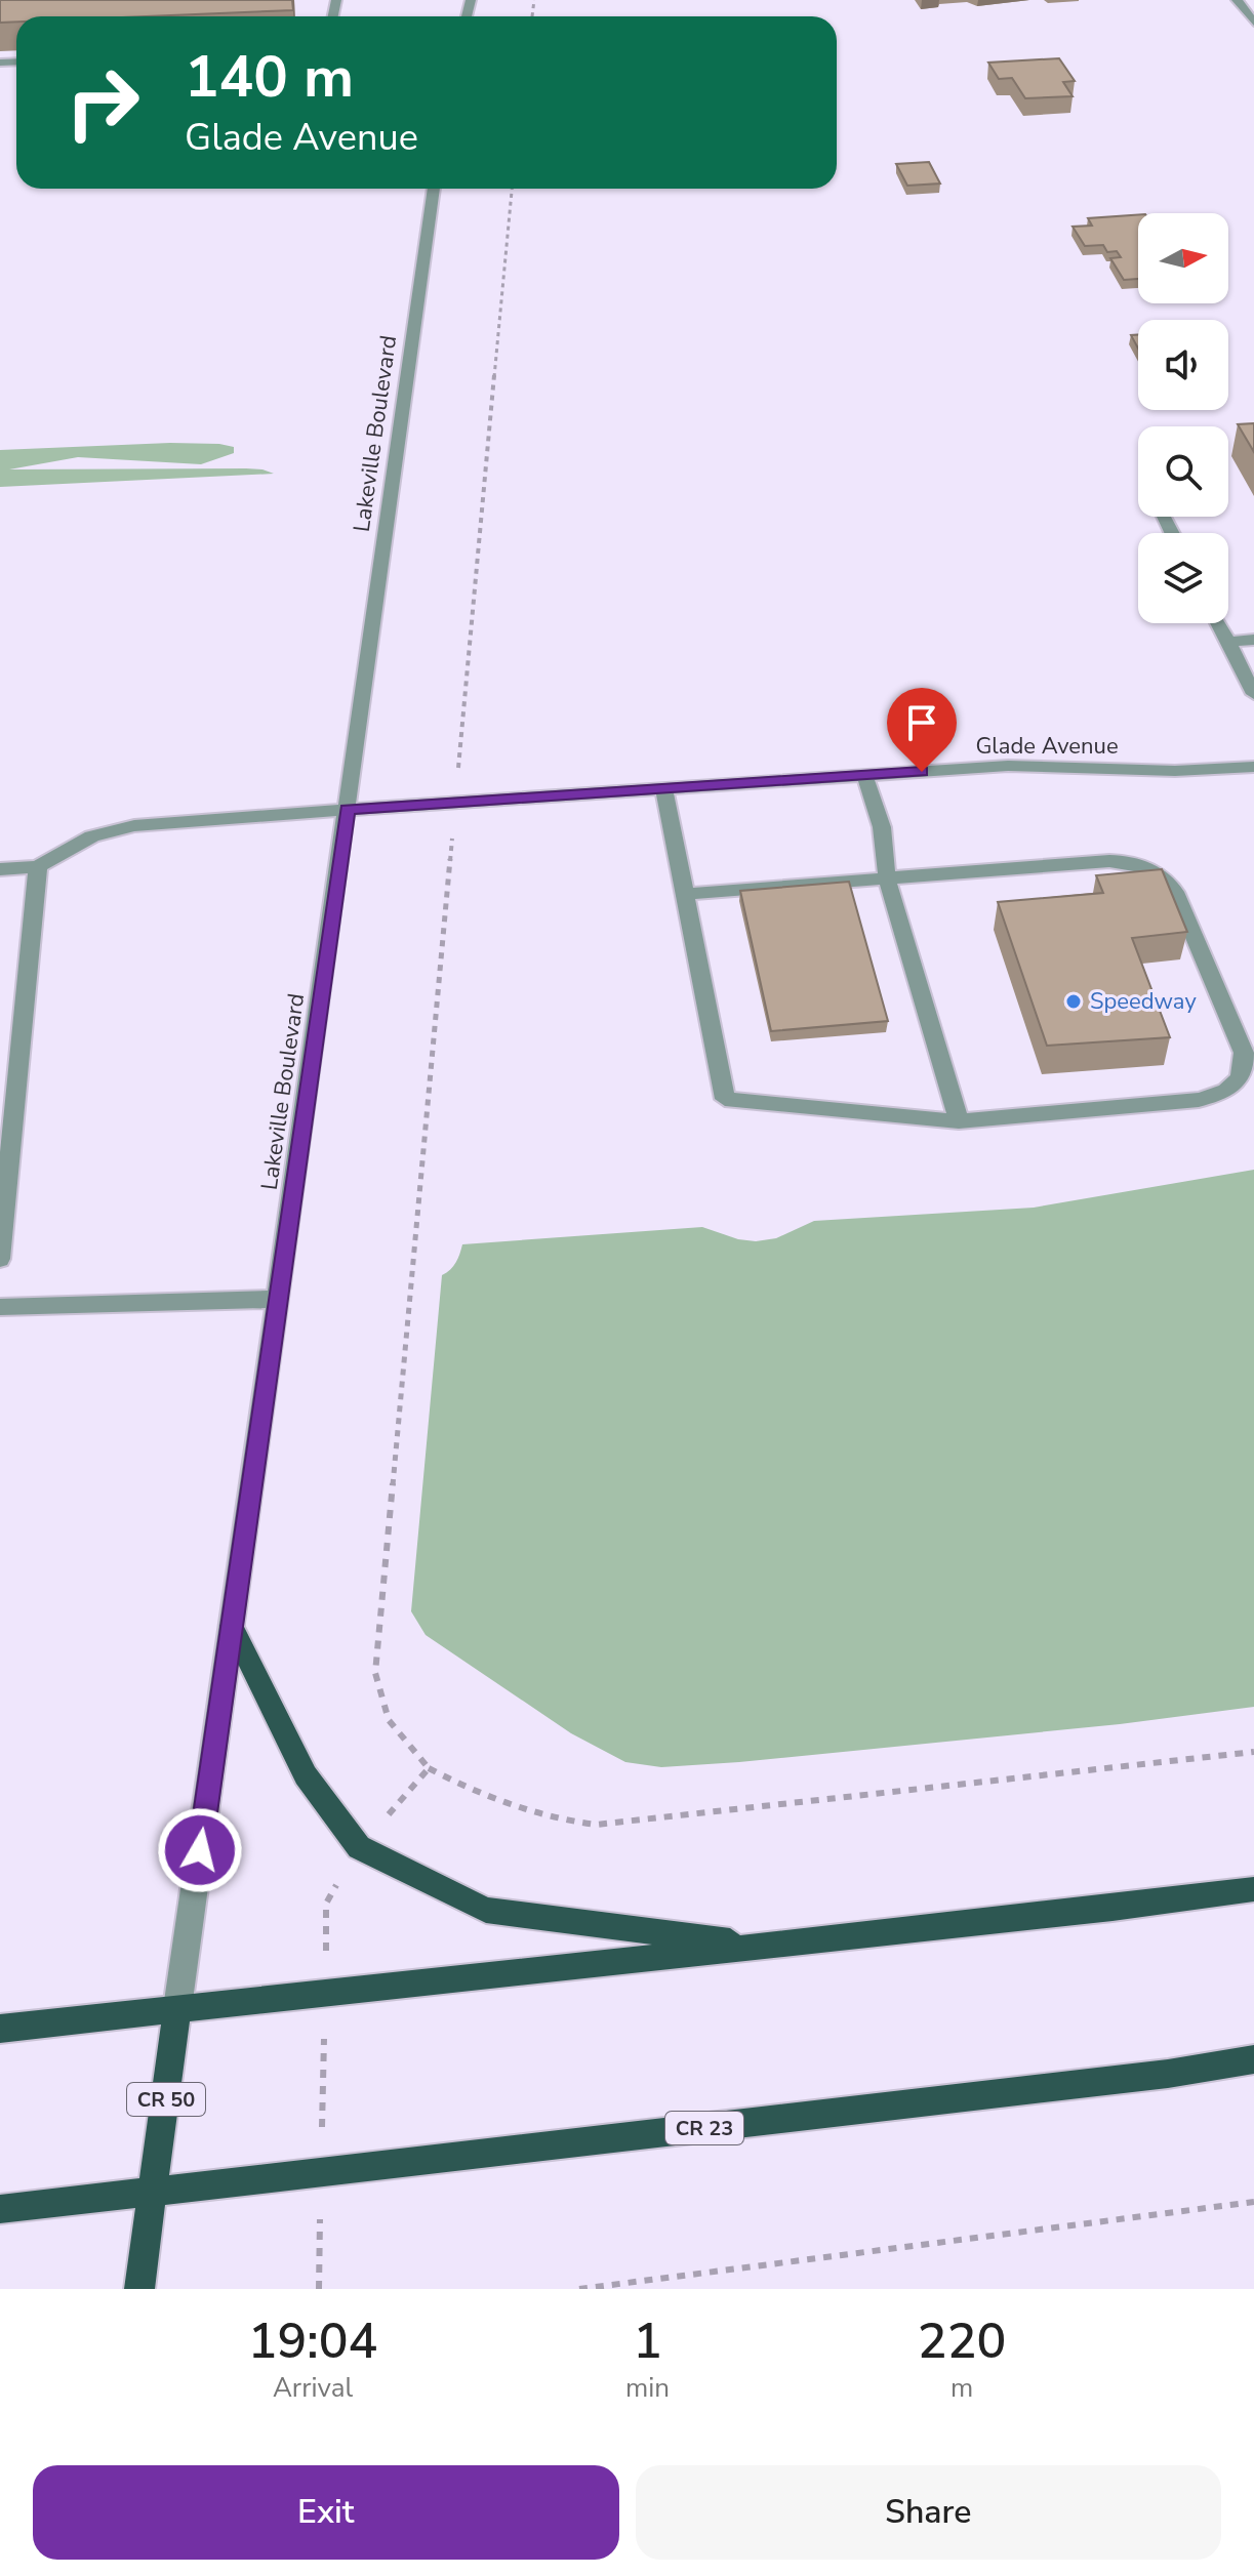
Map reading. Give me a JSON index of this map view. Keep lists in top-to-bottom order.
{
  "streets": {
    "main road": ["CR 50", "CR 23"],
    "street": ["Lakeville Boulevard", "Glade Avenue"]
  },
  "crossings": [
    ["Lakeville Boulevard", "Glade Avenue"],
    ["Lakeville Boulevard", "CR 50"],
    ["CR 50", "CR 23"]
  ],
  "places": ["Speedway"],
  "north": "right",
  "page": {
    "turn": ["140 m", "Glade Avenue"],
    "eta": [
      "19:04",
      "Arrival",
      "1",
      "min",
      "220",
      "m"
    ],
    "buttons": ["Exit", "Share"]
  }
}
